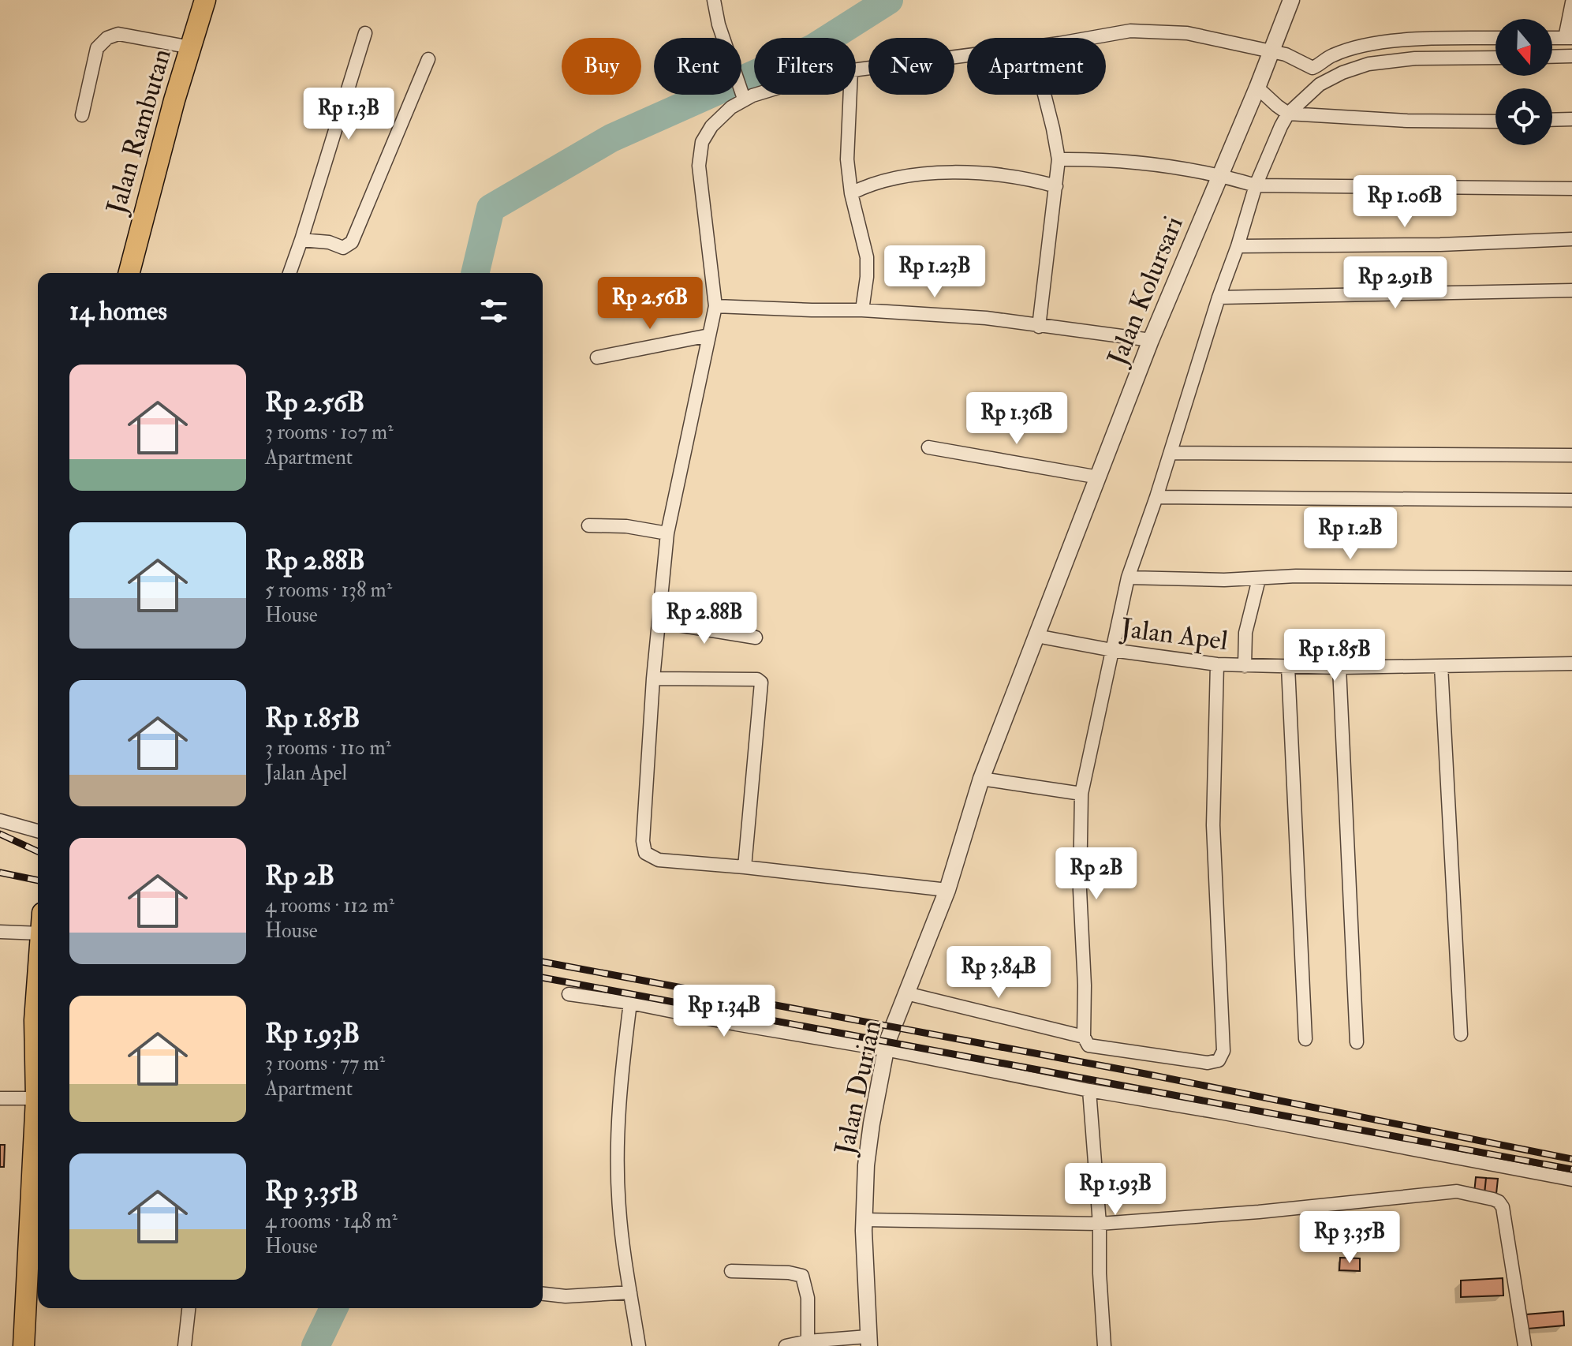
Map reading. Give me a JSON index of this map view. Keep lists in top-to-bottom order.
{
  "streets": {
    "main road": ["Jalan Rambutan"],
    "street": ["Jalan Kolursari", "Jalan Apel", "Jalan Durian"]
  },
  "crossings": [
    ["Jalan Kolursari", "Jalan Apel"],
    ["Jalan Kolursari", "Jalan Durian"],
    ["Jalan Apel", "Jalan Durian"]
  ],
  "north": "bottom",
  "page": {
    "chip": [
      "Buy",
      "Rent",
      "Filters",
      "New",
      "Apartment"
    ],
    "price": [
      "Rp 1.3B",
      "Rp 1.06B",
      "Rp 1.23B",
      "Rp 2.91B",
      "Rp 2.56B",
      "Rp 1.36B",
      "Rp 1.2B",
      "Rp 2.88B",
      "Rp 1.85B",
      "Rp 2B",
      "Rp 3.84B",
      "Rp 1.34B",
      "Rp 1.93B",
      "Rp 3.35B"
    ],
    "heading": "14 homes",
    "list": [
      {
        "name": "Rp 2.56B",
        "note": "3 rooms · 107 m² · Apartment"
      },
      {
        "name": "Rp 2.88B",
        "note": "5 rooms · 138 m² · House"
      },
      {
        "name": "Rp 1.85B",
        "note": "3 rooms · 110 m² · Jalan Apel"
      },
      {
        "name": "Rp 2B",
        "note": "4 rooms · 112 m² · House"
      },
      {
        "name": "Rp 1.93B",
        "note": "3 rooms · 77 m² · Apartment"
      },
      {
        "name": "Rp 3.35B",
        "note": "4 rooms · 148 m² · House"
      }
    ]
  }
}
